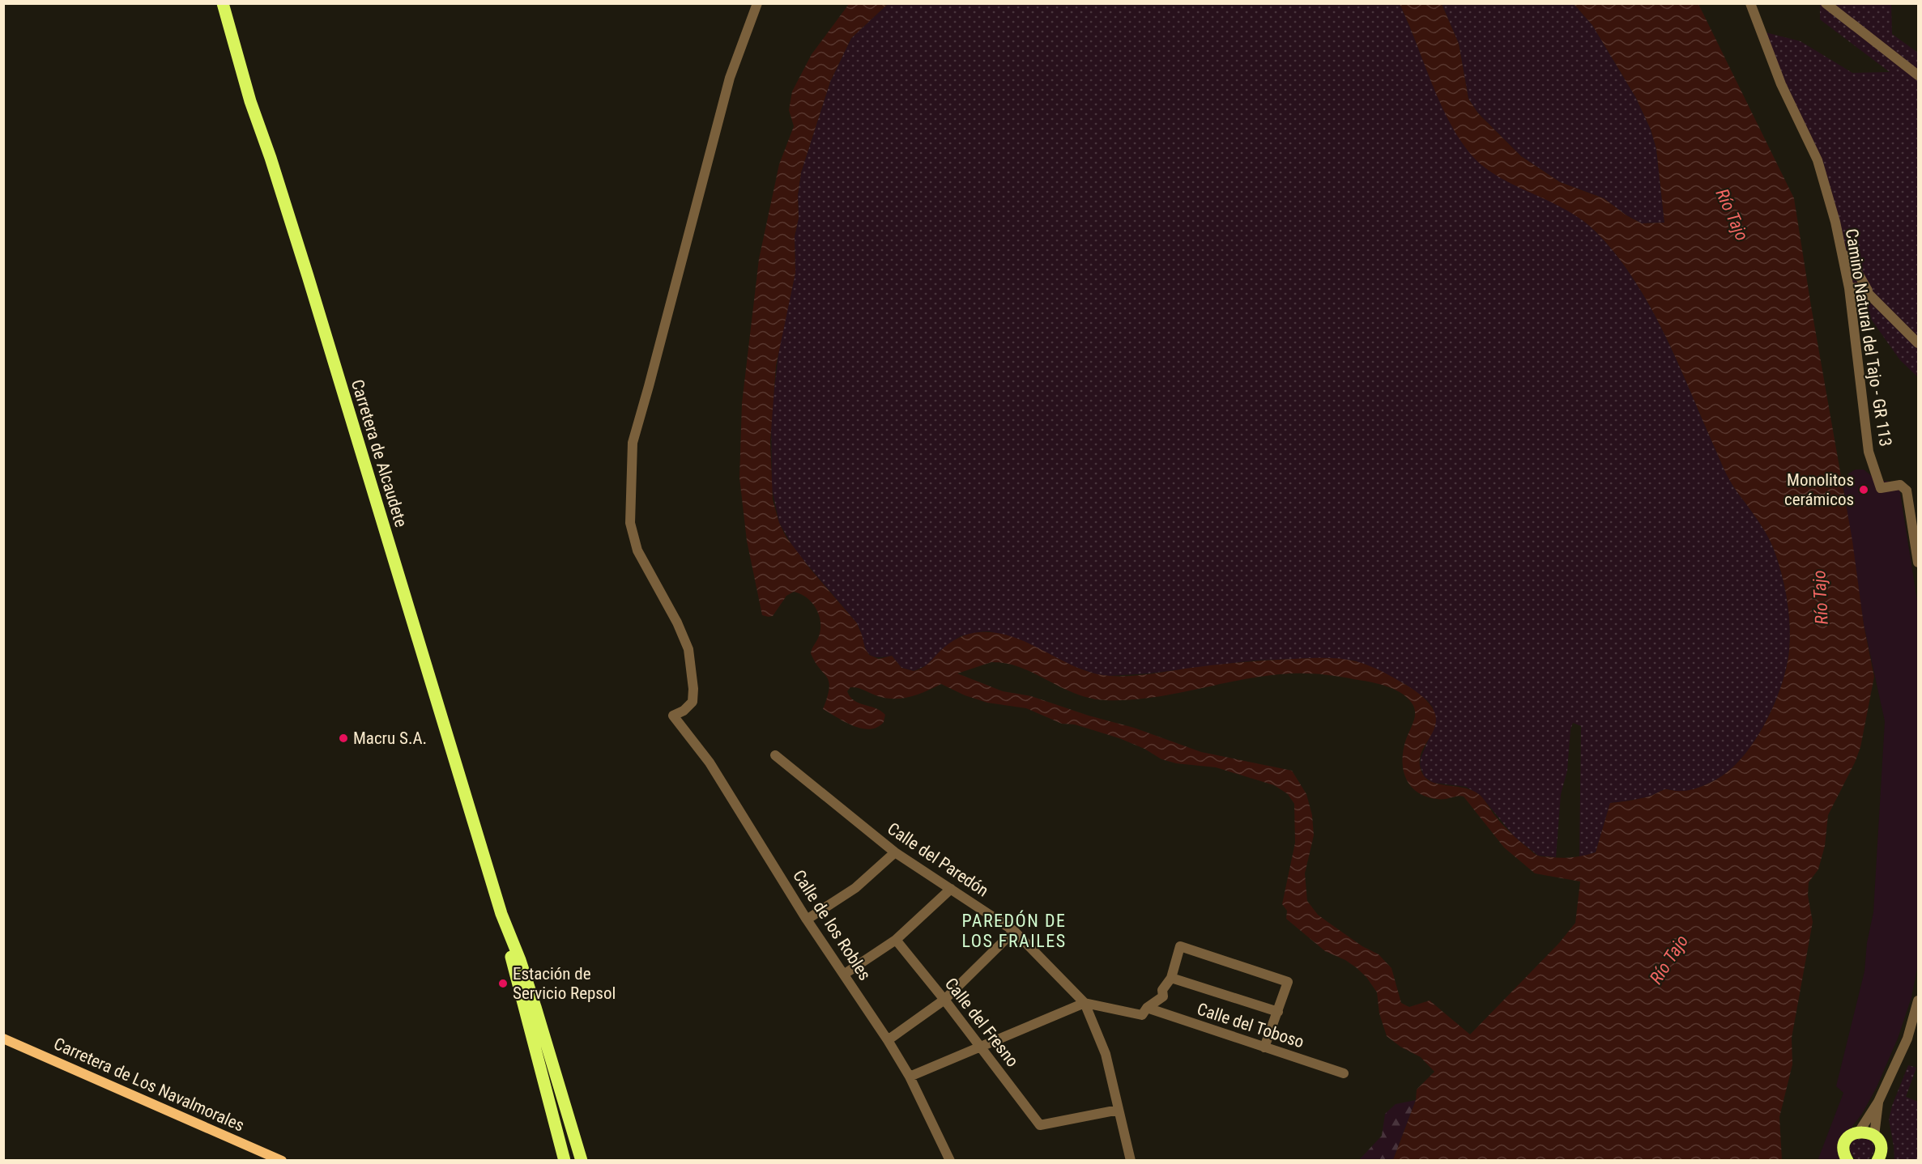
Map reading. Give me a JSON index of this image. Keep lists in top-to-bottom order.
{
  "streets": {
    "main road": ["Carretera de Alcaudete", "Carretera de Los Navalmorales"],
    "street": [
      "Camino Natural del Tajo - GR 113",
      "Calle del Paredón",
      "Calle de los Robles",
      "Calle del Fresno",
      "Calle del Toboso"
    ]
  },
  "crossings": [
    ["Calle del Paredón", "Calle del Fresno"]
  ],
  "districts": ["PAREDÓN DE LOS FRAILES"],
  "water": ["Río Tajo"],
  "places": ["Monolitos cerámicos", "Macru S.A.", "Estación de Servicio Repsol"]
}
